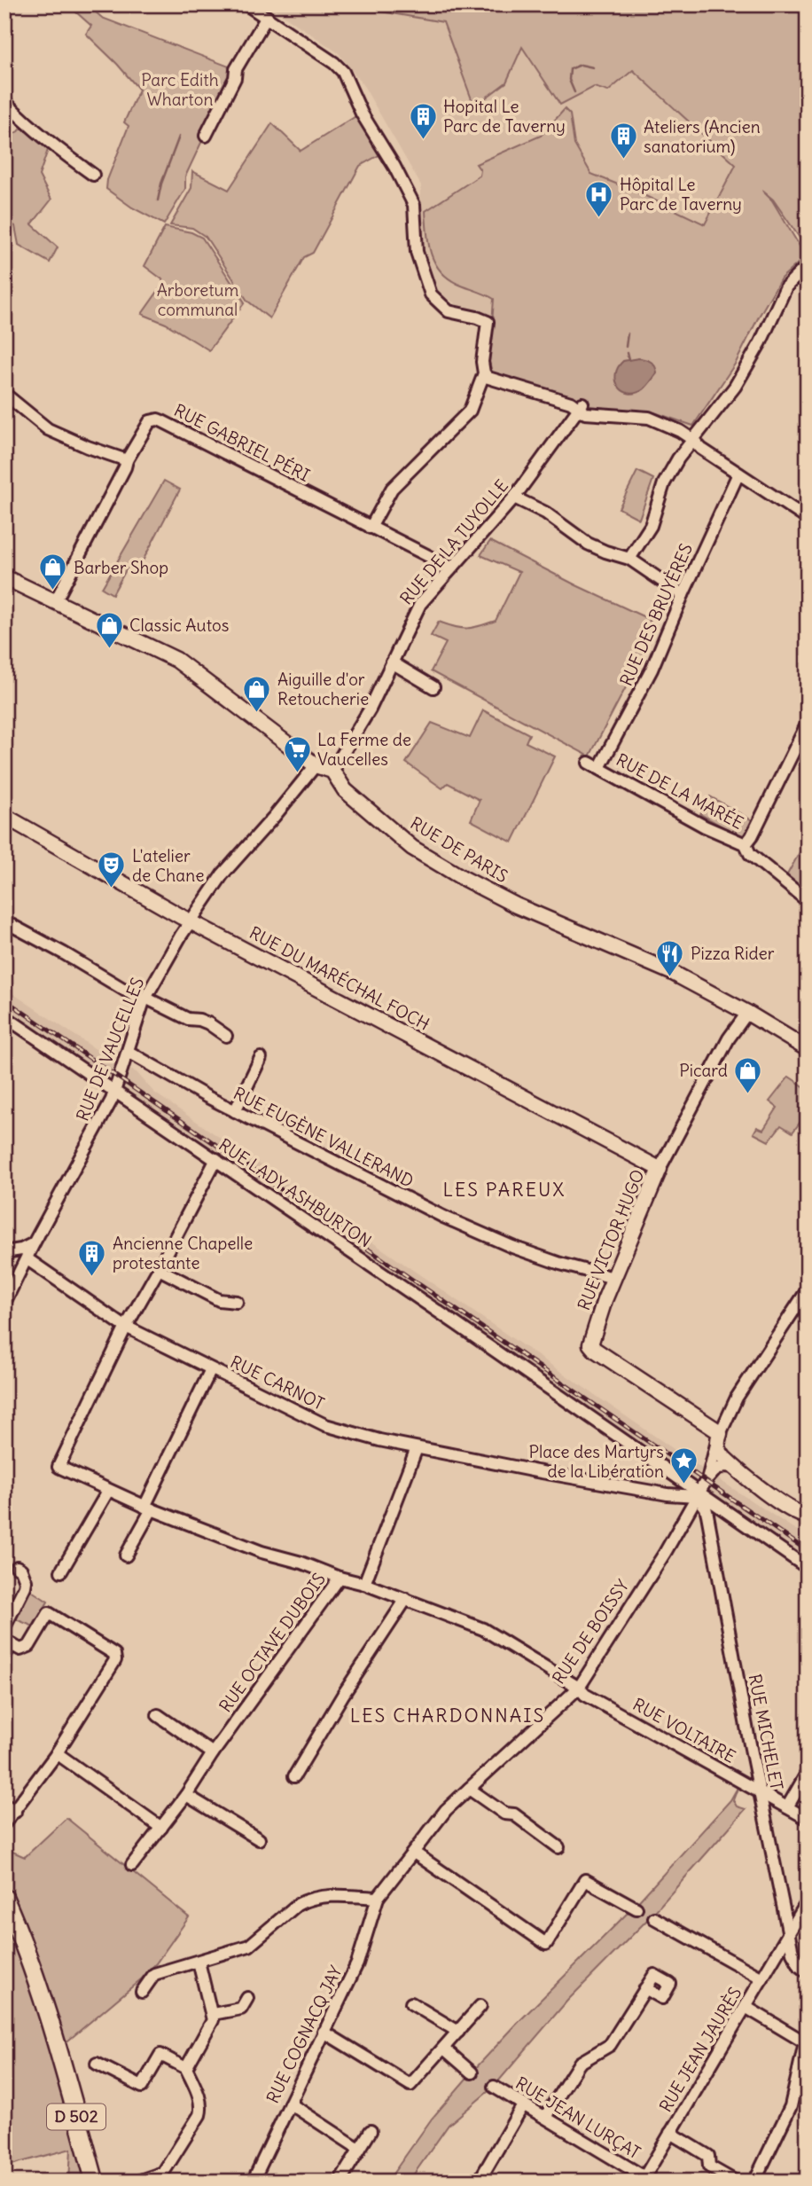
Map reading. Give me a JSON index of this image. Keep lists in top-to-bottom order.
{
  "streets": {
    "main road": ["D 502"],
    "street": [
      "RUE GABRIEL PÉRI",
      "RUE DE LA TUYOLLE",
      "RUE DES BRUYÈRES",
      "RUE DE LA MARÉE",
      "RUE DE PARIS",
      "RUE DU MARÉCHAL FOCH",
      "RUE DE VAUCELLES",
      "RUE EUGÈNE VALLERAND",
      "RUE LADY ASHBURTON",
      "RUE VICTOR HUGO",
      "RUE CARNOT",
      "RUE DE BOISSY",
      "RUE OCTAVE DUBOIS",
      "RUE VOLTAIRE",
      "RUE MICHELET",
      "RUE COGNACQ JAY",
      "RUE JEAN JAURÈS",
      "RUE JEAN LURÇAT"
    ]
  },
  "crossings": [
    ["RUE GABRIEL PÉRI", "RUE DE LA TUYOLLE"],
    ["RUE DE LA TUYOLLE", "RUE DE PARIS"],
    ["RUE DES BRUYÈRES", "RUE DE LA MARÉE"],
    ["RUE DE PARIS", "RUE VICTOR HUGO"],
    ["RUE DU MARÉCHAL FOCH", "RUE DE VAUCELLES"],
    ["RUE DU MARÉCHAL FOCH", "RUE VICTOR HUGO"],
    ["RUE DE VAUCELLES", "RUE EUGÈNE VALLERAND"],
    ["RUE DE VAUCELLES", "RUE LADY ASHBURTON"],
    ["RUE DE VAUCELLES", "RUE CARNOT"],
    ["RUE EUGÈNE VALLERAND", "RUE VICTOR HUGO"],
    ["RUE VICTOR HUGO", "RUE DE BOISSY"],
    ["RUE DE BOISSY", "RUE VOLTAIRE"],
    ["RUE DE BOISSY", "RUE MICHELET"],
    ["RUE DE BOISSY", "RUE COGNACQ JAY"],
    ["RUE OCTAVE DUBOIS", "RUE VOLTAIRE"],
    ["RUE VOLTAIRE", "RUE MICHELET"],
    ["RUE MICHELET", "RUE JEAN JAURÈS"],
    ["RUE JEAN JAURÈS", "RUE JEAN LURÇAT"]
  ],
  "districts": ["LES PAREUX", "LES CHARDONNAIS"],
  "parks": ["Parc Edith Wharton", "Arboretum communal"],
  "places": {
    "building": ["Hopital Le Parc de Taverny", "Ateliers (Ancien sanatorium)", "Ancienne Chapelle protestante"],
    "hospital": ["Hôpital Le Parc de Taverny"],
    "shop": [
      "Barber Shop",
      "Classic Autos",
      "Aiguille d'or Retoucherie",
      "Picard"
    ],
    "supermarket": ["La Ferme de Vaucelles"],
    "theatre": ["L'atelier de Chane"],
    "restaurant": ["Pizza Rider"],
    "place": ["Place des Martyrs de la Libération"]
  }
}
